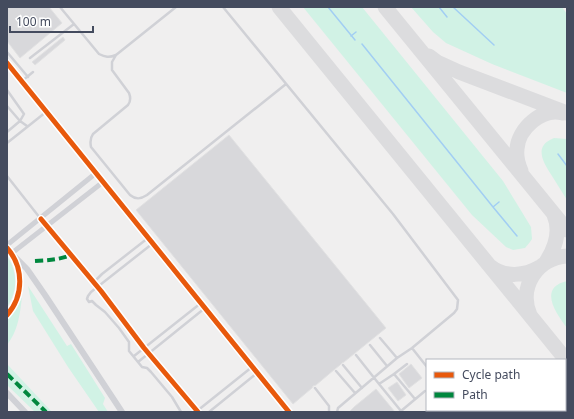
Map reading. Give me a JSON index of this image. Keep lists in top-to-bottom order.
{
  "legend": ["Cycle path", "Path"],
  "scale_bar": "100 m"
}
